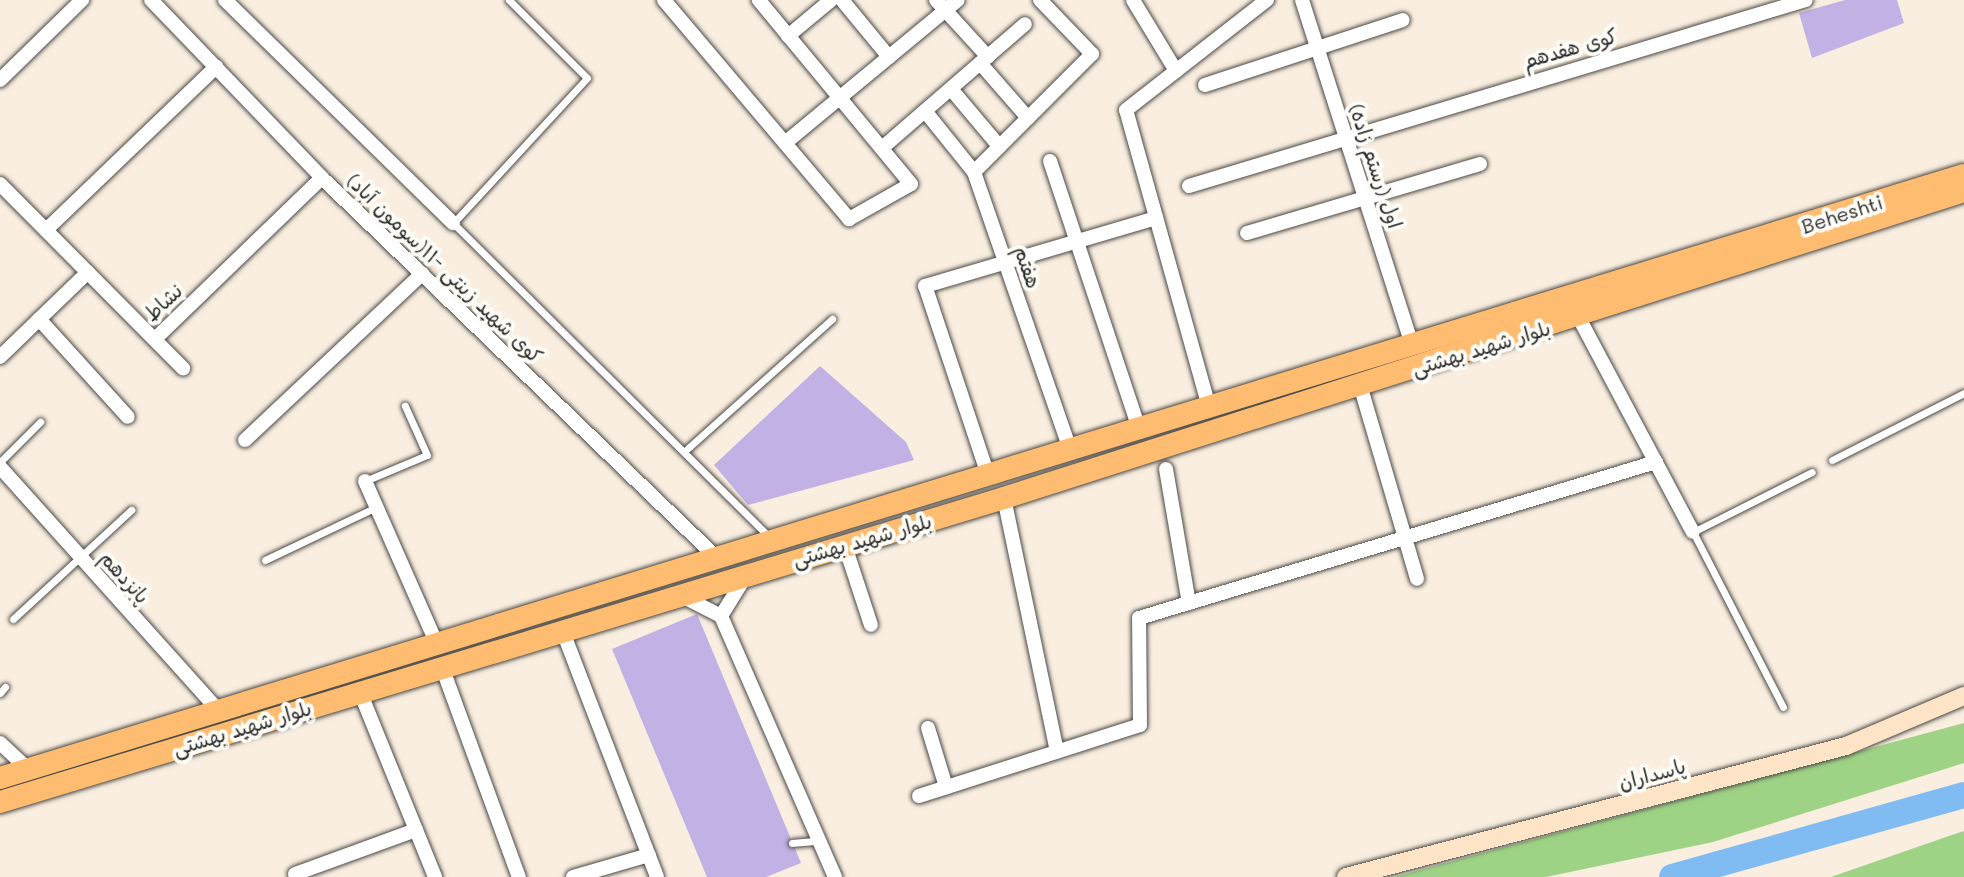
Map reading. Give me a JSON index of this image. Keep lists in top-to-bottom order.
{
  "streets": {
    "main road": ["Beheshti", "بلوار شهید بهشتی", "پاسداران"],
    "street": [
      "کوی هفدهم",
      "اول (رستم زاده)",
      "هفتم",
      "کوی شهید زینتی -۱۱(سومون آباد)",
      "نشاط",
      "پانزدهم"
    ]
  },
  "crossings": [
    ["کوی هفدهم", "اول (رستم زاده)"],
    ["اول (رستم زاده)", "بلوار شهید بهشتی"],
    ["Beheshti", "بلوار شهید بهشتی"],
    ["هفتم", "بلوار شهید بهشتی"],
    ["کوی شهید زینتی -۱۱(سومون آباد)", "نشاط"],
    ["کوی شهید زینتی -۱۱(سومون آباد)", "بلوار شهید بهشتی"],
    ["بلوار شهید بهشتی", "پانزدهم"]
  ]
}
